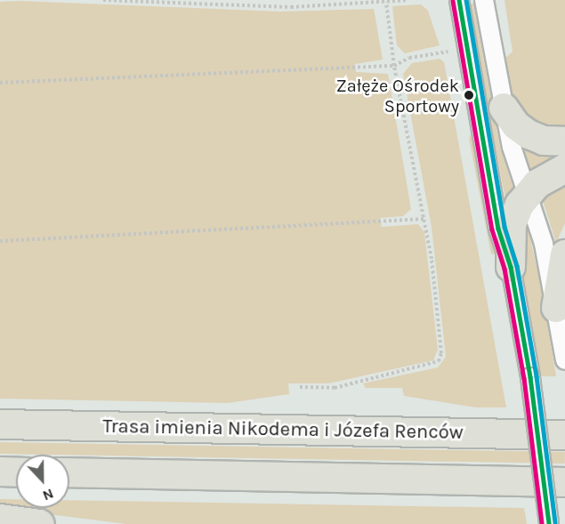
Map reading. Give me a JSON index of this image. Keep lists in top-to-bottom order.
{
  "streets": {
    "main road": ["Trasa imienia Nikodema i Józefa Renców"]
  },
  "places": ["Załęże Ośrodek Sportowy"],
  "north": "bottom"
}
